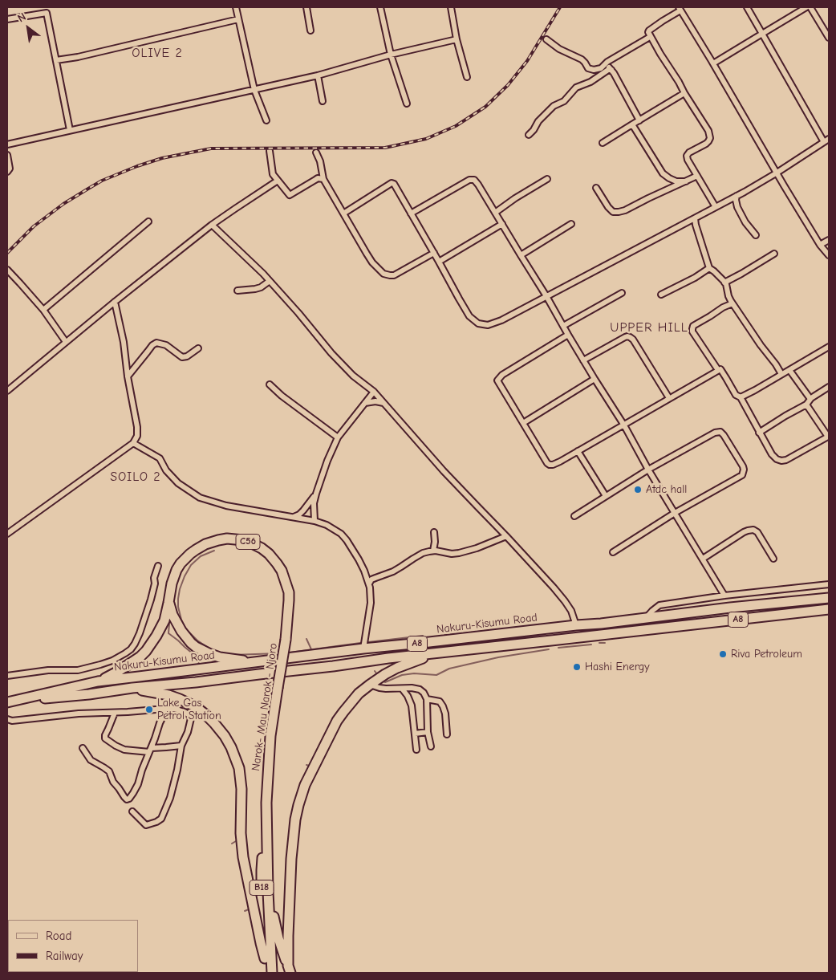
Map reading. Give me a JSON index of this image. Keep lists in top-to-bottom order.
{
  "streets": {
    "highway": [
      "C56",
      "A8",
      "Nakuru-Kisumu Road",
      "Narok- Mau Narok - Njoro",
      "B18"
    ]
  },
  "crossings": [
    ["C56", "Narok- Mau Narok - Njoro"]
  ],
  "districts": ["OLIVE 2", "UPPER HILL", "SOILO 2"],
  "places": [
    "Atdc hall",
    "Riva Petroleum",
    "Hashi Energy",
    "Lake Gas Petrol Station"
  ],
  "legend": ["Road", "Railway"],
  "north": "top left"
}
